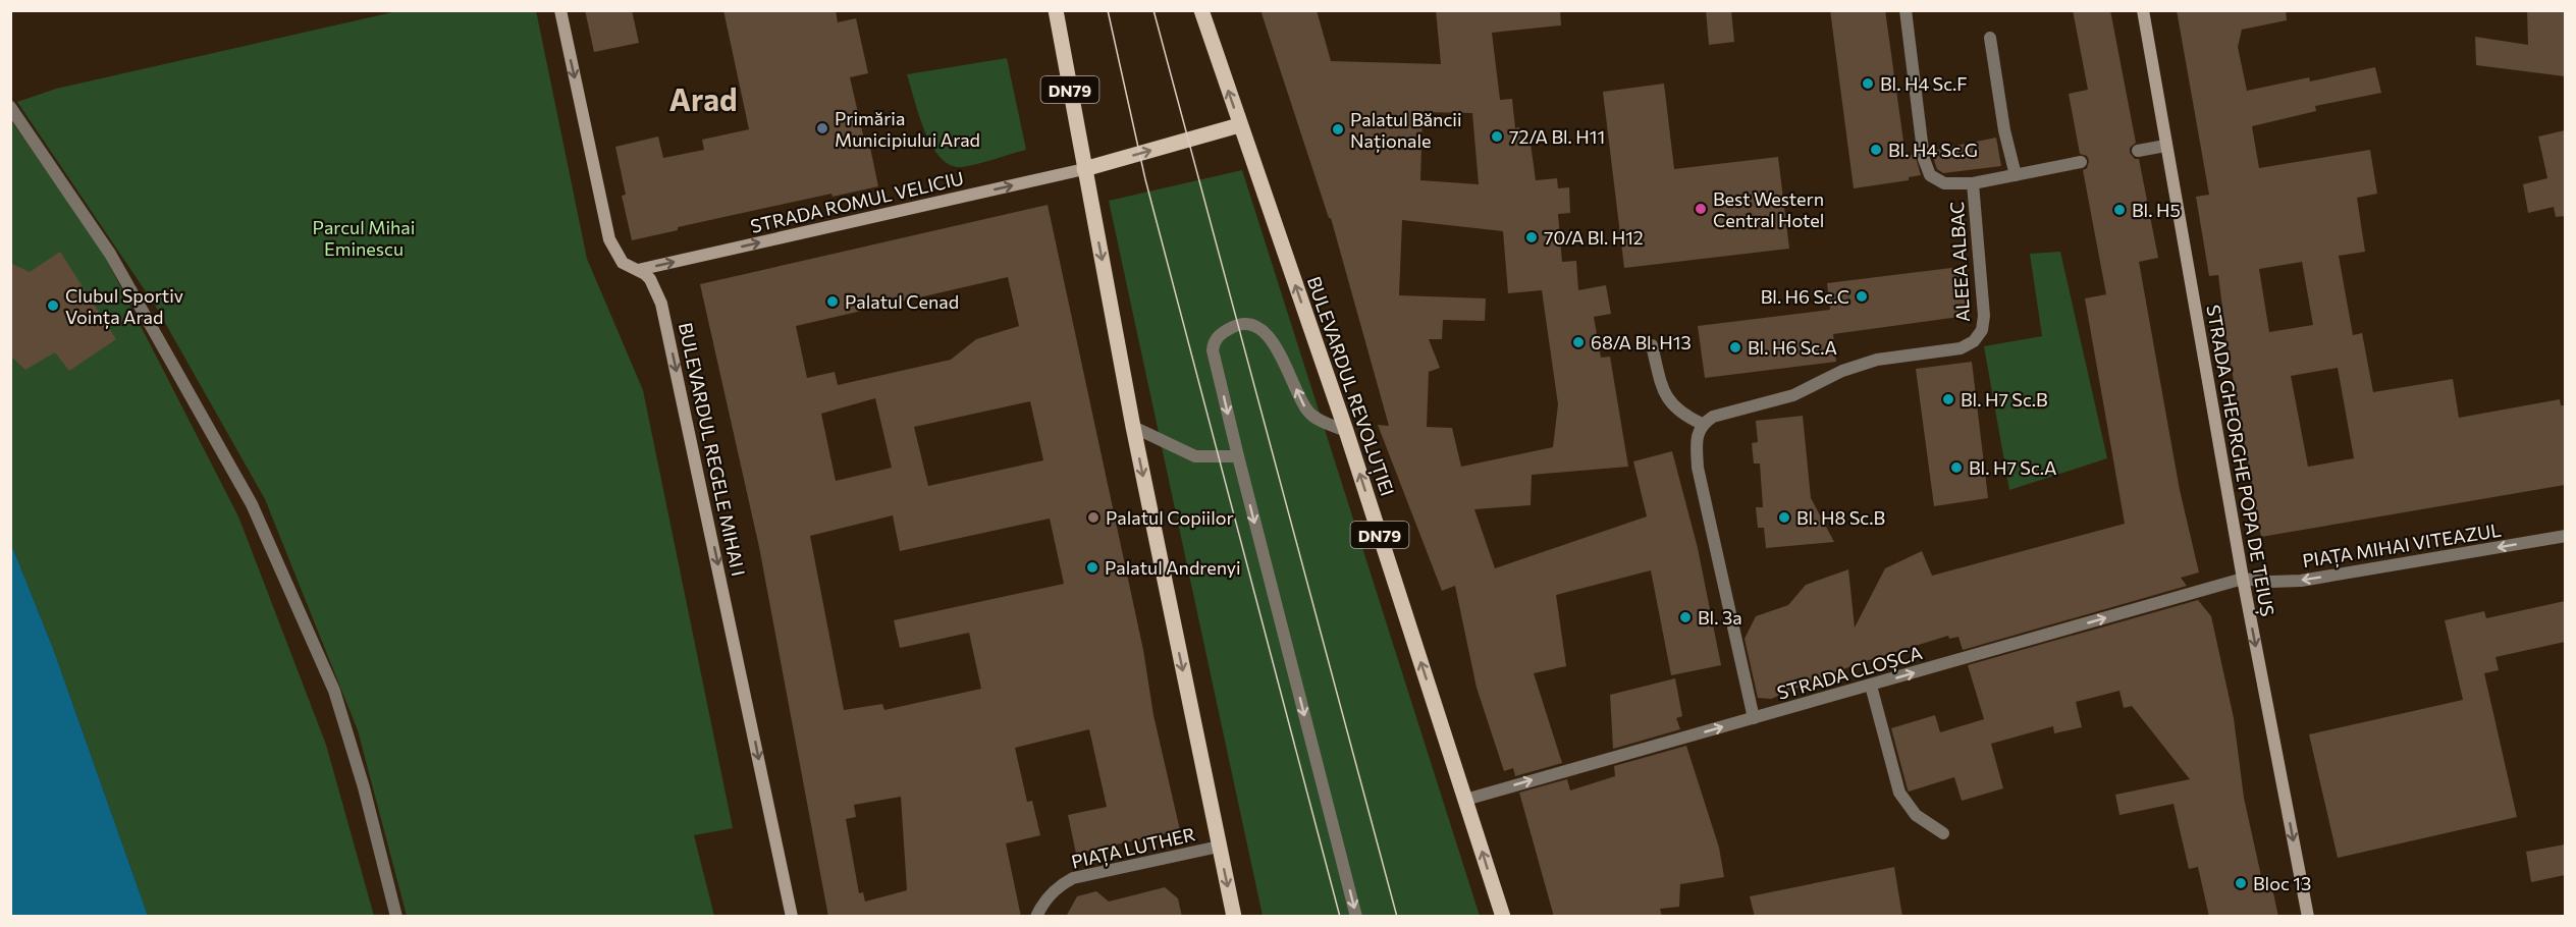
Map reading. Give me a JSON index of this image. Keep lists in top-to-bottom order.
{
  "streets": {
    "main road": ["DN79", "BULEVARDUL REVOLUȚIEI"],
    "street": [
      "STRADA ROMUL VELICIU",
      "ALEEA ALBAC",
      "BULEVARDUL REGELE MIHAI I",
      "STRADA GHEORGHE POPA DE TEIUȘ",
      "PIAȚA MIHAI VITEAZUL",
      "STRADA CLOȘCA",
      "PIAȚA LUTHER"
    ]
  },
  "crossings": [
    ["DN79", "STRADA ROMUL VELICIU"],
    ["DN79", "PIAȚA LUTHER"],
    ["STRADA ROMUL VELICIU", "BULEVARDUL REGELE MIHAI I"],
    ["BULEVARDUL REVOLUȚIEI", "STRADA CLOȘCA"],
    ["STRADA GHEORGHE POPA DE TEIUȘ", "PIAȚA MIHAI VITEAZUL"],
    ["STRADA GHEORGHE POPA DE TEIUȘ", "STRADA CLOȘCA"],
    ["PIAȚA MIHAI VITEAZUL", "STRADA CLOȘCA"]
  ],
  "one_way": [
    "STRADA ROMUL VELICIU",
    "BULEVARDUL REVOLUȚIEI",
    "BULEVARDUL REGELE MIHAI I",
    "STRADA GHEORGHE POPA DE TEIUȘ",
    "PIAȚA MIHAI VITEAZUL",
    "STRADA CLOȘCA"
  ],
  "districts": ["Arad"],
  "parks": ["Parcul Mihai Eminescu"],
  "places": [
    "Bl. H4 Sc.F",
    "Primăria Municipiului Arad",
    "Palatul Băncii Naționale",
    "72/A Bl. H11",
    "Bl. H4 Sc.G",
    "Best Western Central Hotel",
    "Bl. H5",
    "70/A Bl. H12",
    "Bl. H6 Sc.C",
    "Palatul Cenad",
    "Clubul Sportiv Voința Arad",
    "68/A Bl. H13",
    "Bl. H6 Sc.A",
    "Bl. H7 Sc.B",
    "Bl. H7 Sc.A",
    "Palatul Copiilor",
    "Bl. H8 Sc.B",
    "Palatul Andrenyi",
    "Bl. 3a",
    "Bloc 13"
  ]
}
